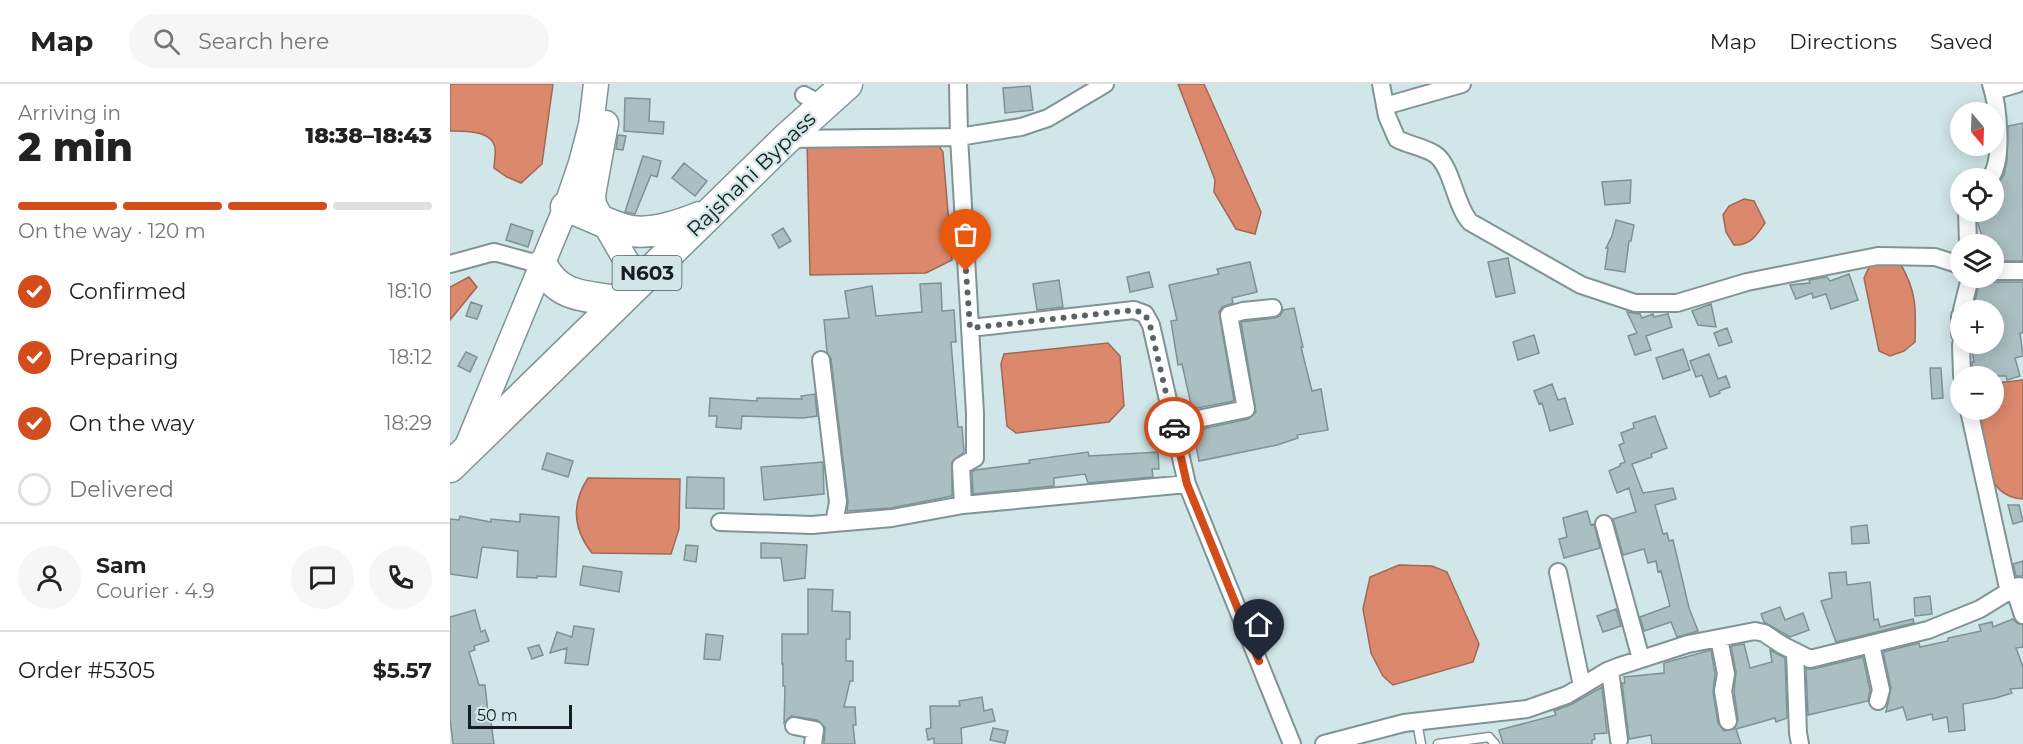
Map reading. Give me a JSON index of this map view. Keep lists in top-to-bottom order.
{
  "streets": {
    "highway": ["Rajshahi Bypass", "N603"]
  },
  "scale_bar": "50 m",
  "north": "bottom",
  "page": {
    "header": "Map",
    "search": "Search here",
    "nav": ["Map", "Directions", "Saved"],
    "heading": ["2 min", "Arriving in", "18:38–18:43"],
    "panel": [
      "Sam",
      "Courier · 4.9",
      "Order #5305",
      "$5.57"
    ],
    "map_buttons": ["+", "−"],
    "bar": "On the way · 120 m",
    "list": [
      ["Confirmed", "18:10"],
      ["Preparing", "18:12"],
      ["On the way", "18:29"],
      "Delivered"
    ],
    "scale": "50 m"
  }
}
